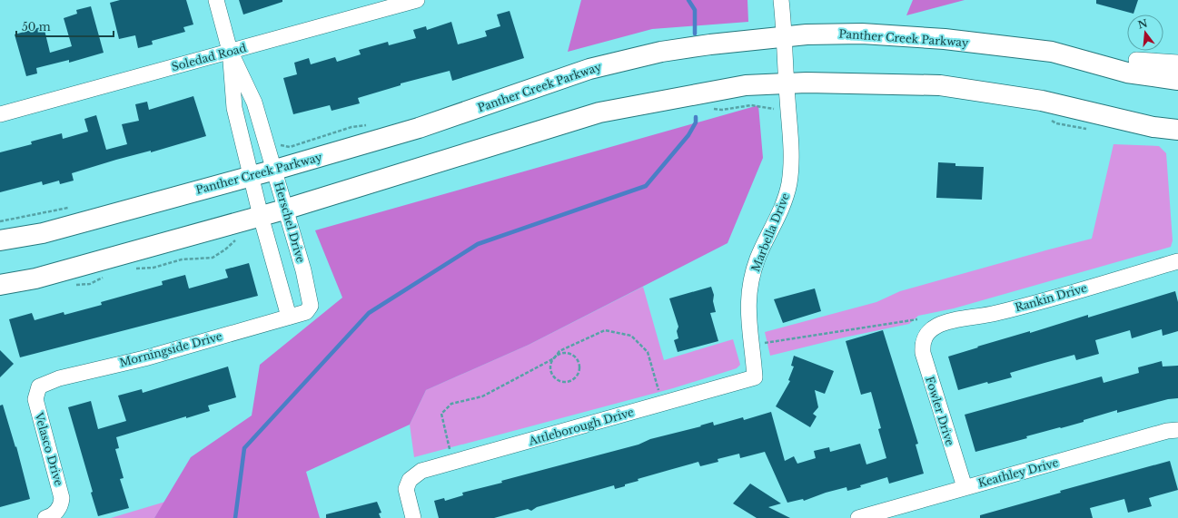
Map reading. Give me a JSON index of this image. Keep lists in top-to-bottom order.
{
  "streets": {
    "main road": ["Panther Creek Parkway"],
    "street": [
      "Soledad Road",
      "Herschel Drive",
      "Marbella Drive",
      "Rankin Drive",
      "Morningside Drive",
      "Fowler Drive",
      "Attleborough Drive",
      "Velasco Drive",
      "Keathley Drive"
    ]
  },
  "crossings": [
    ["Panther Creek Parkway", "Herschel Drive"],
    ["Panther Creek Parkway", "Marbella Drive"],
    ["Soledad Road", "Herschel Drive"],
    ["Herschel Drive", "Morningside Drive"],
    ["Marbella Drive", "Attleborough Drive"],
    ["Rankin Drive", "Fowler Drive"],
    ["Morningside Drive", "Velasco Drive"],
    ["Fowler Drive", "Keathley Drive"]
  ],
  "scale_bar": "50 m",
  "north": "top"
}
